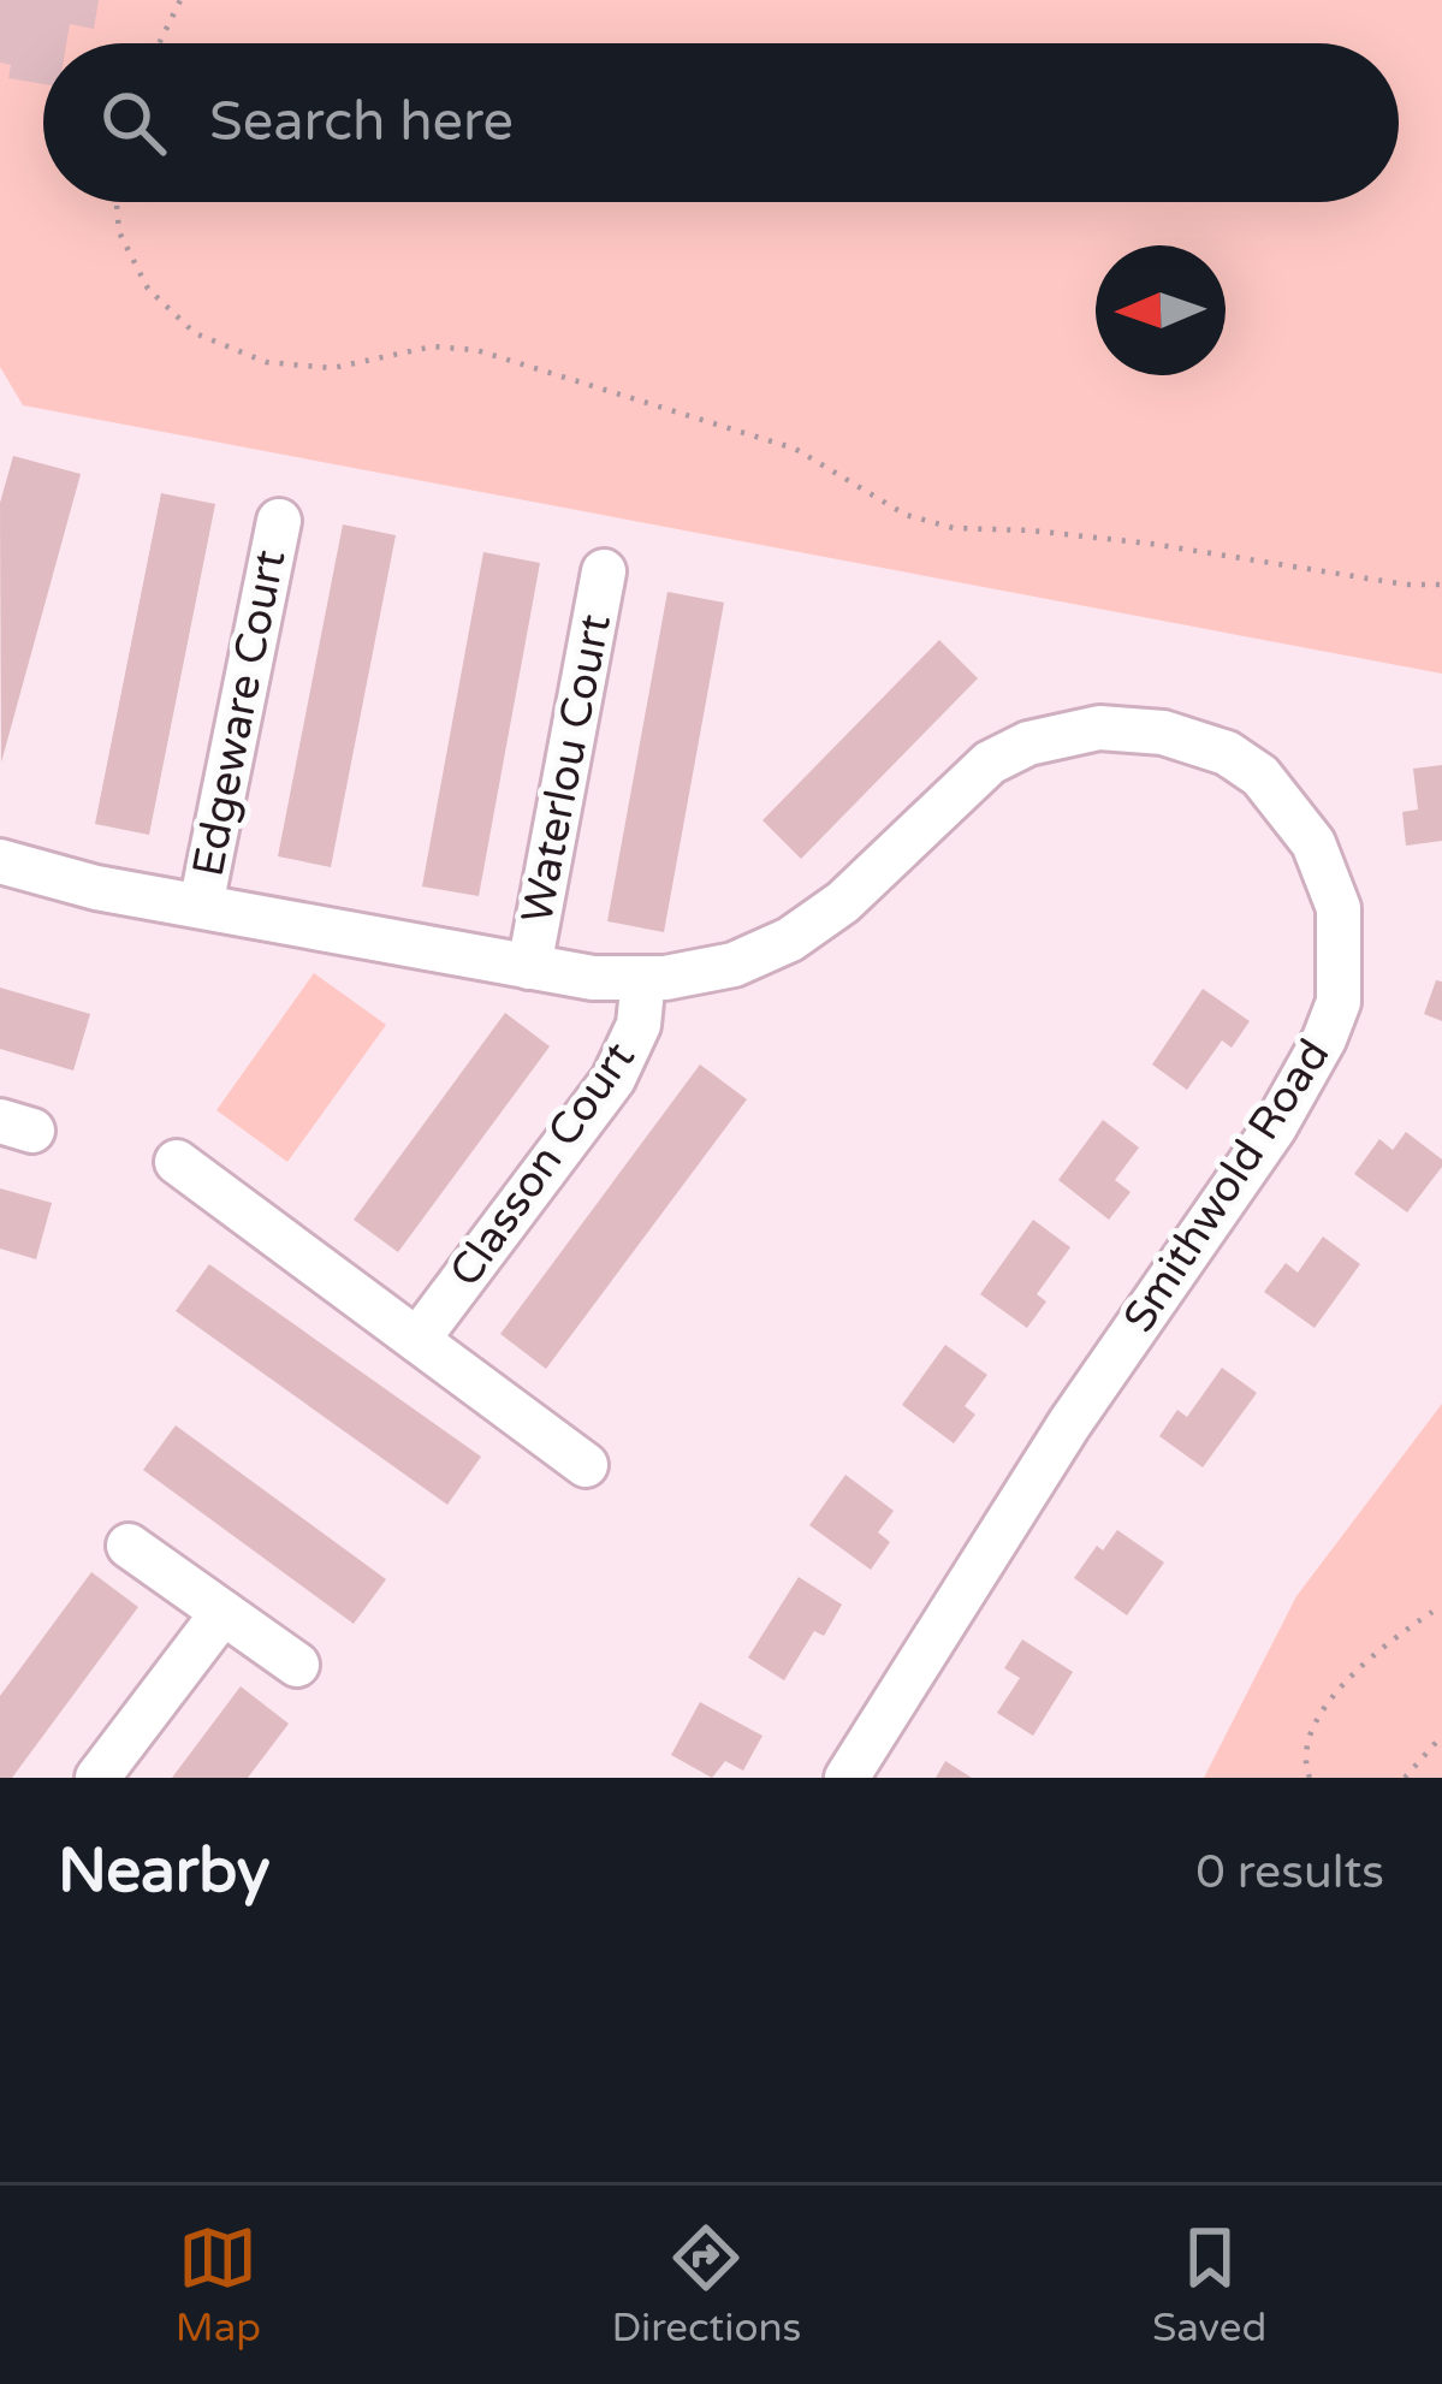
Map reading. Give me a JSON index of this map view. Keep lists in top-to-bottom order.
{
  "streets": {
    "street": [
      "Edgeware Court",
      "Waterlou Court",
      "Classon Court",
      "Smithwold Road"
    ]
  },
  "crossings": [
    ["Edgeware Court", "Smithwold Road"],
    ["Waterlou Court", "Smithwold Road"],
    ["Classon Court", "Smithwold Road"]
  ],
  "north": "left",
  "page": {
    "search": "Search here",
    "heading": ["Nearby", "0 results"],
    "nav": ["Map", "Directions", "Saved"]
  }
}
